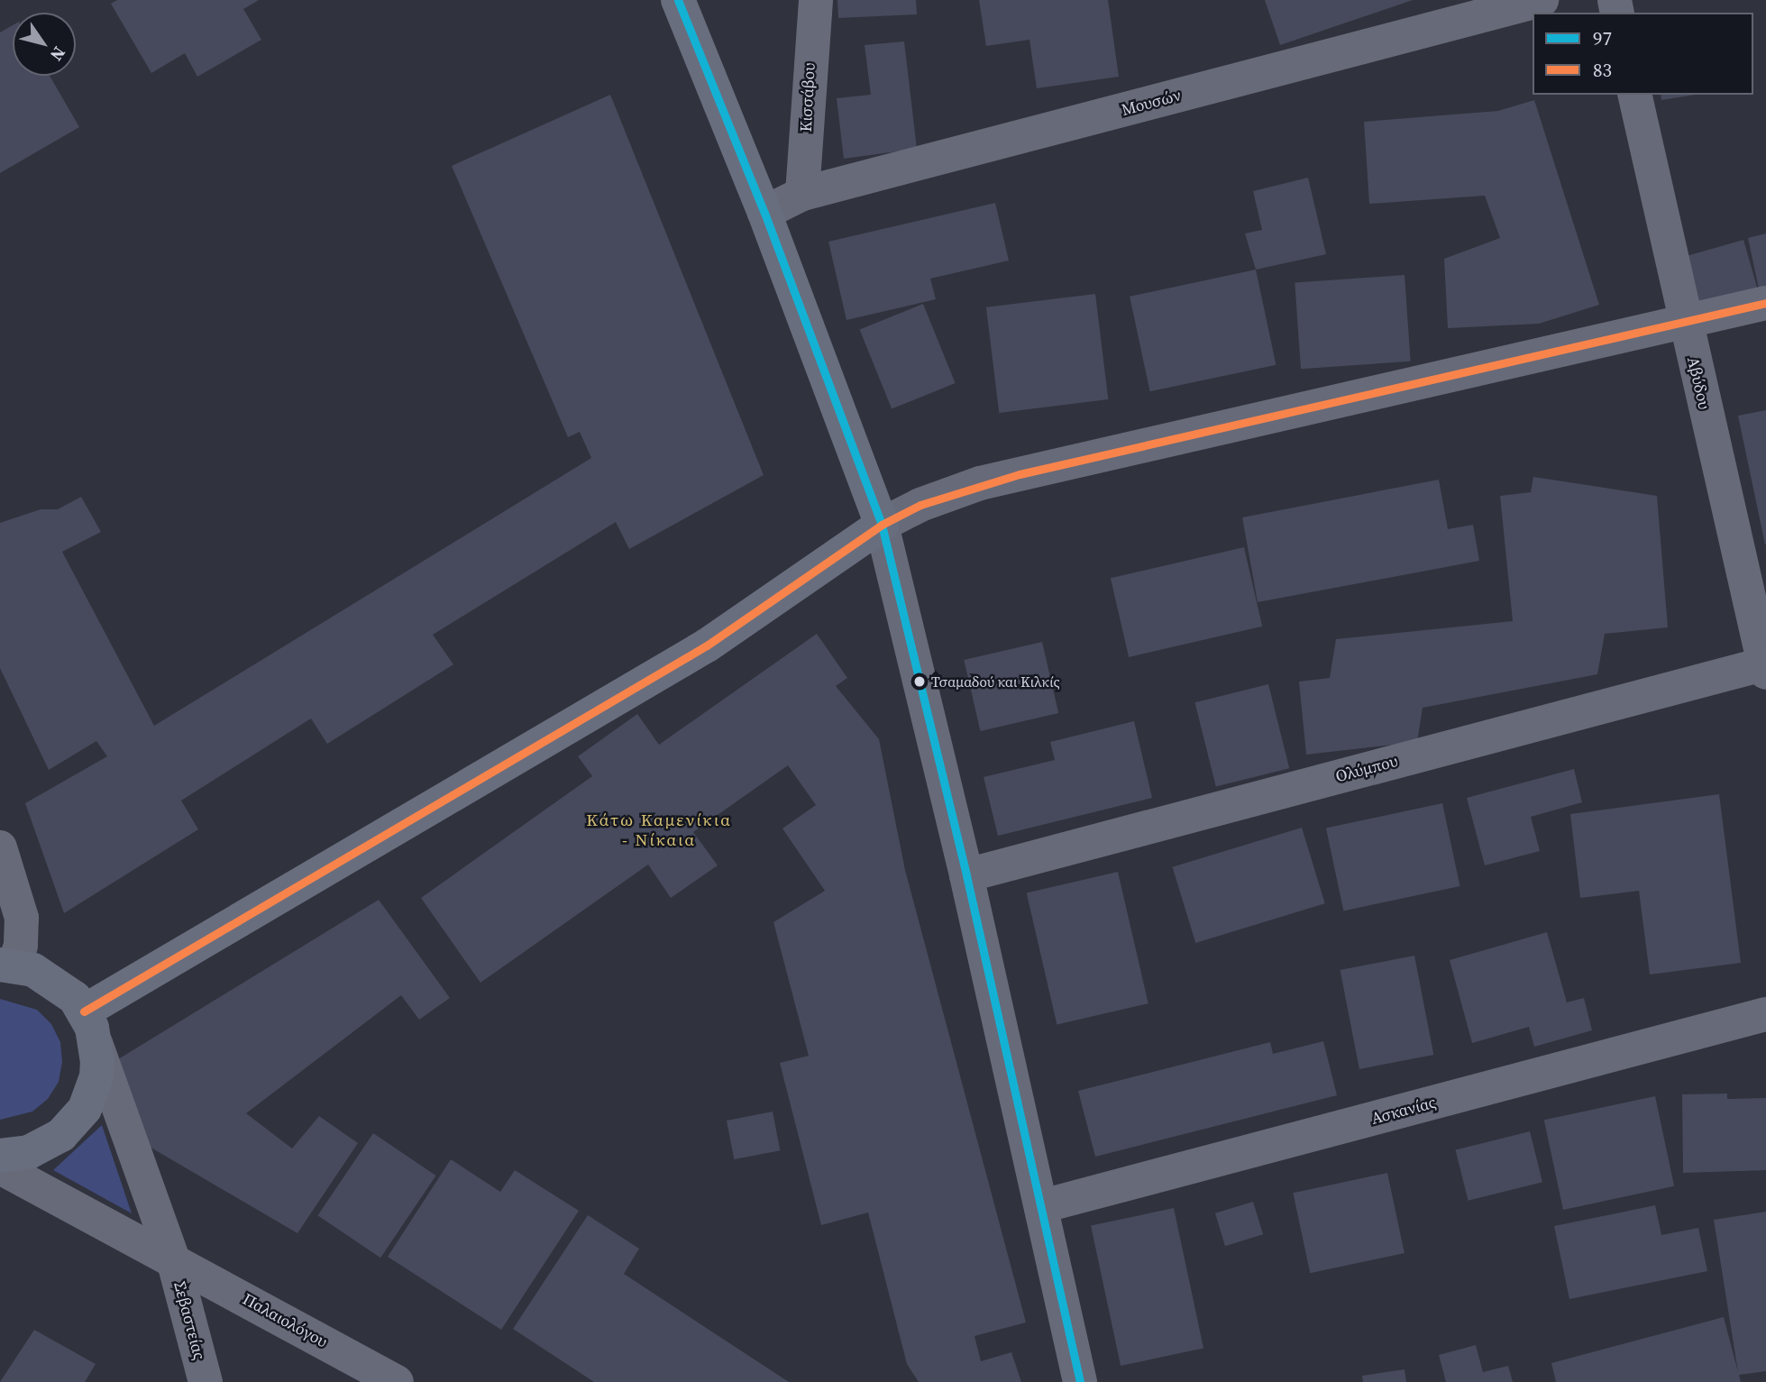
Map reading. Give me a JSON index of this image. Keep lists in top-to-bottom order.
{
  "streets": {
    "street": [
      "Κισσάβου",
      "Μουσών",
      "Αβύδου",
      "Ολύμπου",
      "Ασκανίας",
      "Σεβαστείας",
      "Παλαιολόγου"
    ]
  },
  "crossings": [
    ["Κισσάβου", "Μουσών"],
    ["Αβύδου", "Ολύμπου"],
    ["Σεβαστείας", "Παλαιολόγου"]
  ],
  "districts": ["Κάτω Καμενίκια - Νίκαια"],
  "places": ["Τσαμαδού και Κιλκίς"],
  "lines": ["transit line 97", "transit line 83"],
  "legend": ["97", "83"],
  "north": "bottom right"
}
